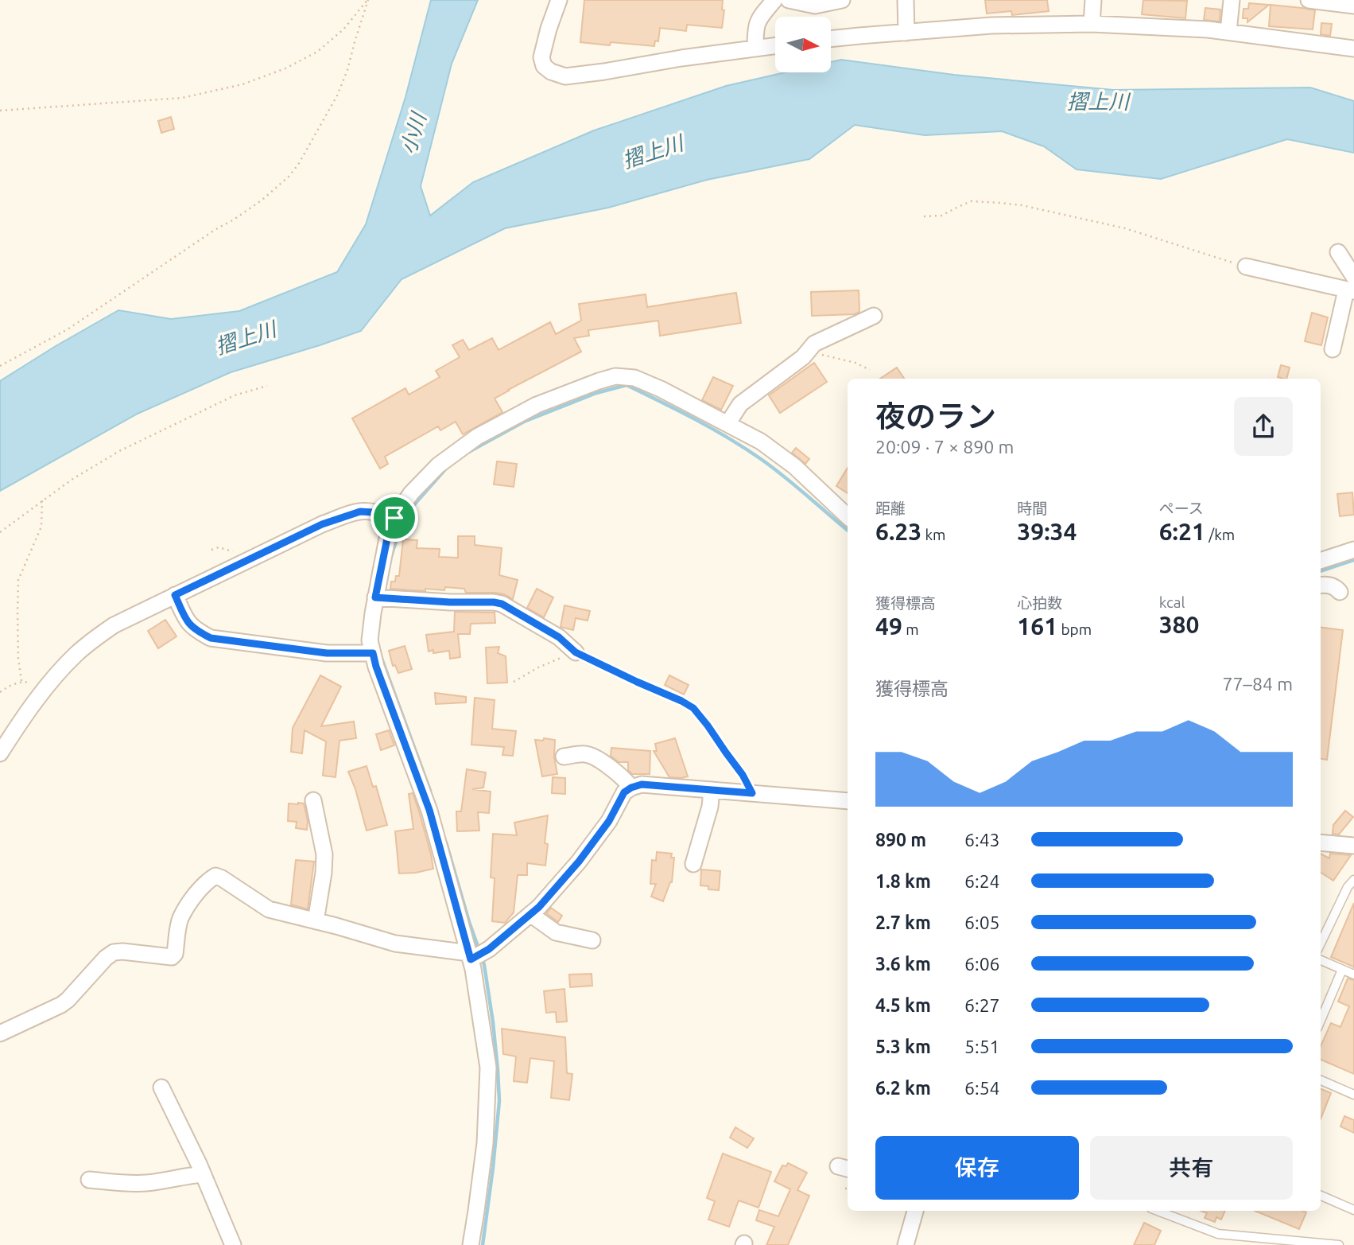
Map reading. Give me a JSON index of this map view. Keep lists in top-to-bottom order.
{
  "water": ["摺上川", "小川"],
  "north": "right",
  "page": {
    "heading": ["夜のラン", "20:09 · 7 × 890 m"],
    "stats": [
      ["距離", "6.23 km"],
      ["時間", "39:34"],
      ["ペース", "6:21 /km"],
      ["獲得標高", "49 m"],
      ["心拍数", "161 bpm"],
      ["kcal", "380"]
    ],
    "chart": ["獲得標高", "77–84 m"],
    "list": [
      {
        "name": "890 m",
        "note": "6:43"
      },
      {
        "name": "1.8 km",
        "note": "6:24"
      },
      {
        "name": "2.7 km",
        "note": "6:05"
      },
      {
        "name": "3.6 km",
        "note": "6:06"
      },
      {
        "name": "4.5 km",
        "note": "6:27"
      },
      {
        "name": "5.3 km",
        "note": "5:51"
      },
      {
        "name": "6.2 km",
        "note": "6:54"
      }
    ],
    "buttons": ["保存", "共有"]
  }
}
